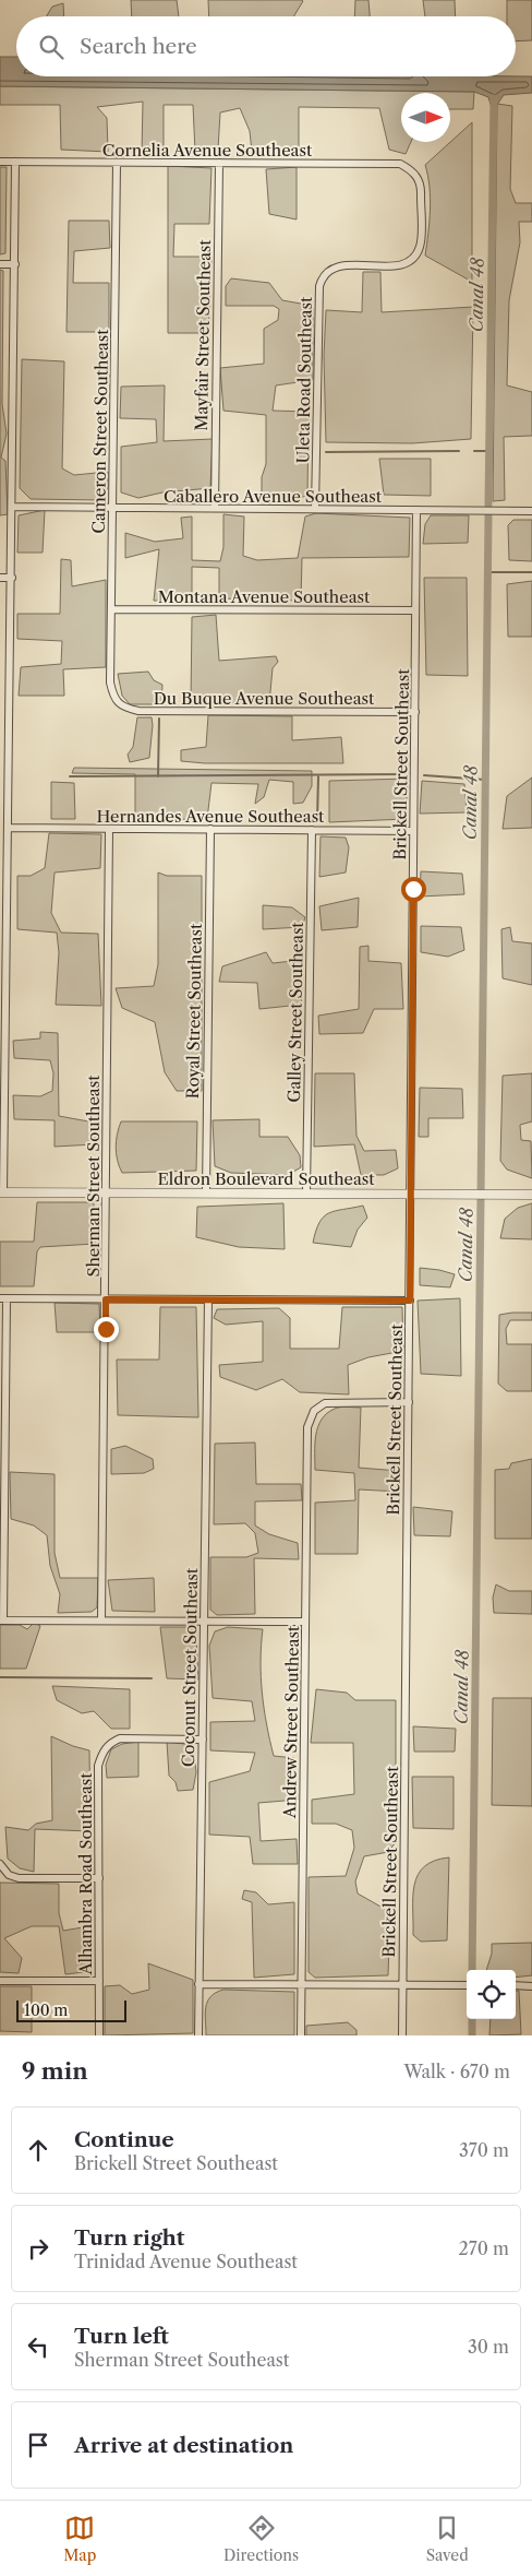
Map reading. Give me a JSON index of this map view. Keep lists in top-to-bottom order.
{
  "streets": {
    "street": [
      "Cornelia Avenue Southeast",
      "Mayfair Street Southeast",
      "Uleta Road Southeast",
      "Cameron Street Southeast",
      "Caballero Avenue Southeast",
      "Montana Avenue Southeast",
      "Du Buque Avenue Southeast",
      "Brickell Street Southeast",
      "Hernandes Avenue Southeast",
      "Royal Street Southeast",
      "Galley Street Southeast",
      "Sherman Street Southeast",
      "Eldron Boulevard Southeast",
      "Coconut Street Southeast",
      "Andrew Street Southeast",
      "Alhambra Road Southeast"
    ]
  },
  "crossings": [
    ["Cornelia Avenue Southeast", "Mayfair Street Southeast"],
    ["Cornelia Avenue Southeast", "Uleta Road Southeast"],
    ["Cornelia Avenue Southeast", "Cameron Street Southeast"],
    ["Mayfair Street Southeast", "Caballero Avenue Southeast"],
    ["Uleta Road Southeast", "Caballero Avenue Southeast"],
    ["Cameron Street Southeast", "Caballero Avenue Southeast"],
    ["Cameron Street Southeast", "Montana Avenue Southeast"],
    ["Cameron Street Southeast", "Du Buque Avenue Southeast"],
    ["Caballero Avenue Southeast", "Brickell Street Southeast"],
    ["Montana Avenue Southeast", "Brickell Street Southeast"],
    ["Du Buque Avenue Southeast", "Brickell Street Southeast"],
    ["Brickell Street Southeast", "Hernandes Avenue Southeast"],
    ["Brickell Street Southeast", "Eldron Boulevard Southeast"],
    ["Brickell Street Southeast", "Andrew Street Southeast"],
    ["Hernandes Avenue Southeast", "Royal Street Southeast"],
    ["Hernandes Avenue Southeast", "Galley Street Southeast"],
    ["Hernandes Avenue Southeast", "Sherman Street Southeast"],
    ["Royal Street Southeast", "Eldron Boulevard Southeast"],
    ["Galley Street Southeast", "Eldron Boulevard Southeast"],
    ["Sherman Street Southeast", "Eldron Boulevard Southeast"],
    ["Coconut Street Southeast", "Alhambra Road Southeast"]
  ],
  "water": ["Canal 48"],
  "scale_bar": "100 m",
  "north": "right",
  "page": {
    "search": "Search here",
    "scale": "100 m",
    "heading": ["9 min", "Walk · 670 m"],
    "list": [
      ["Continue", "Brickell Street Southeast", "370 m"],
      ["Turn right", "Trinidad Avenue Southeast", "270 m"],
      ["Turn left", "Sherman Street Southeast", "30 m"],
      "Arrive at destination"
    ],
    "nav": ["Map", "Directions", "Saved"]
  }
}
